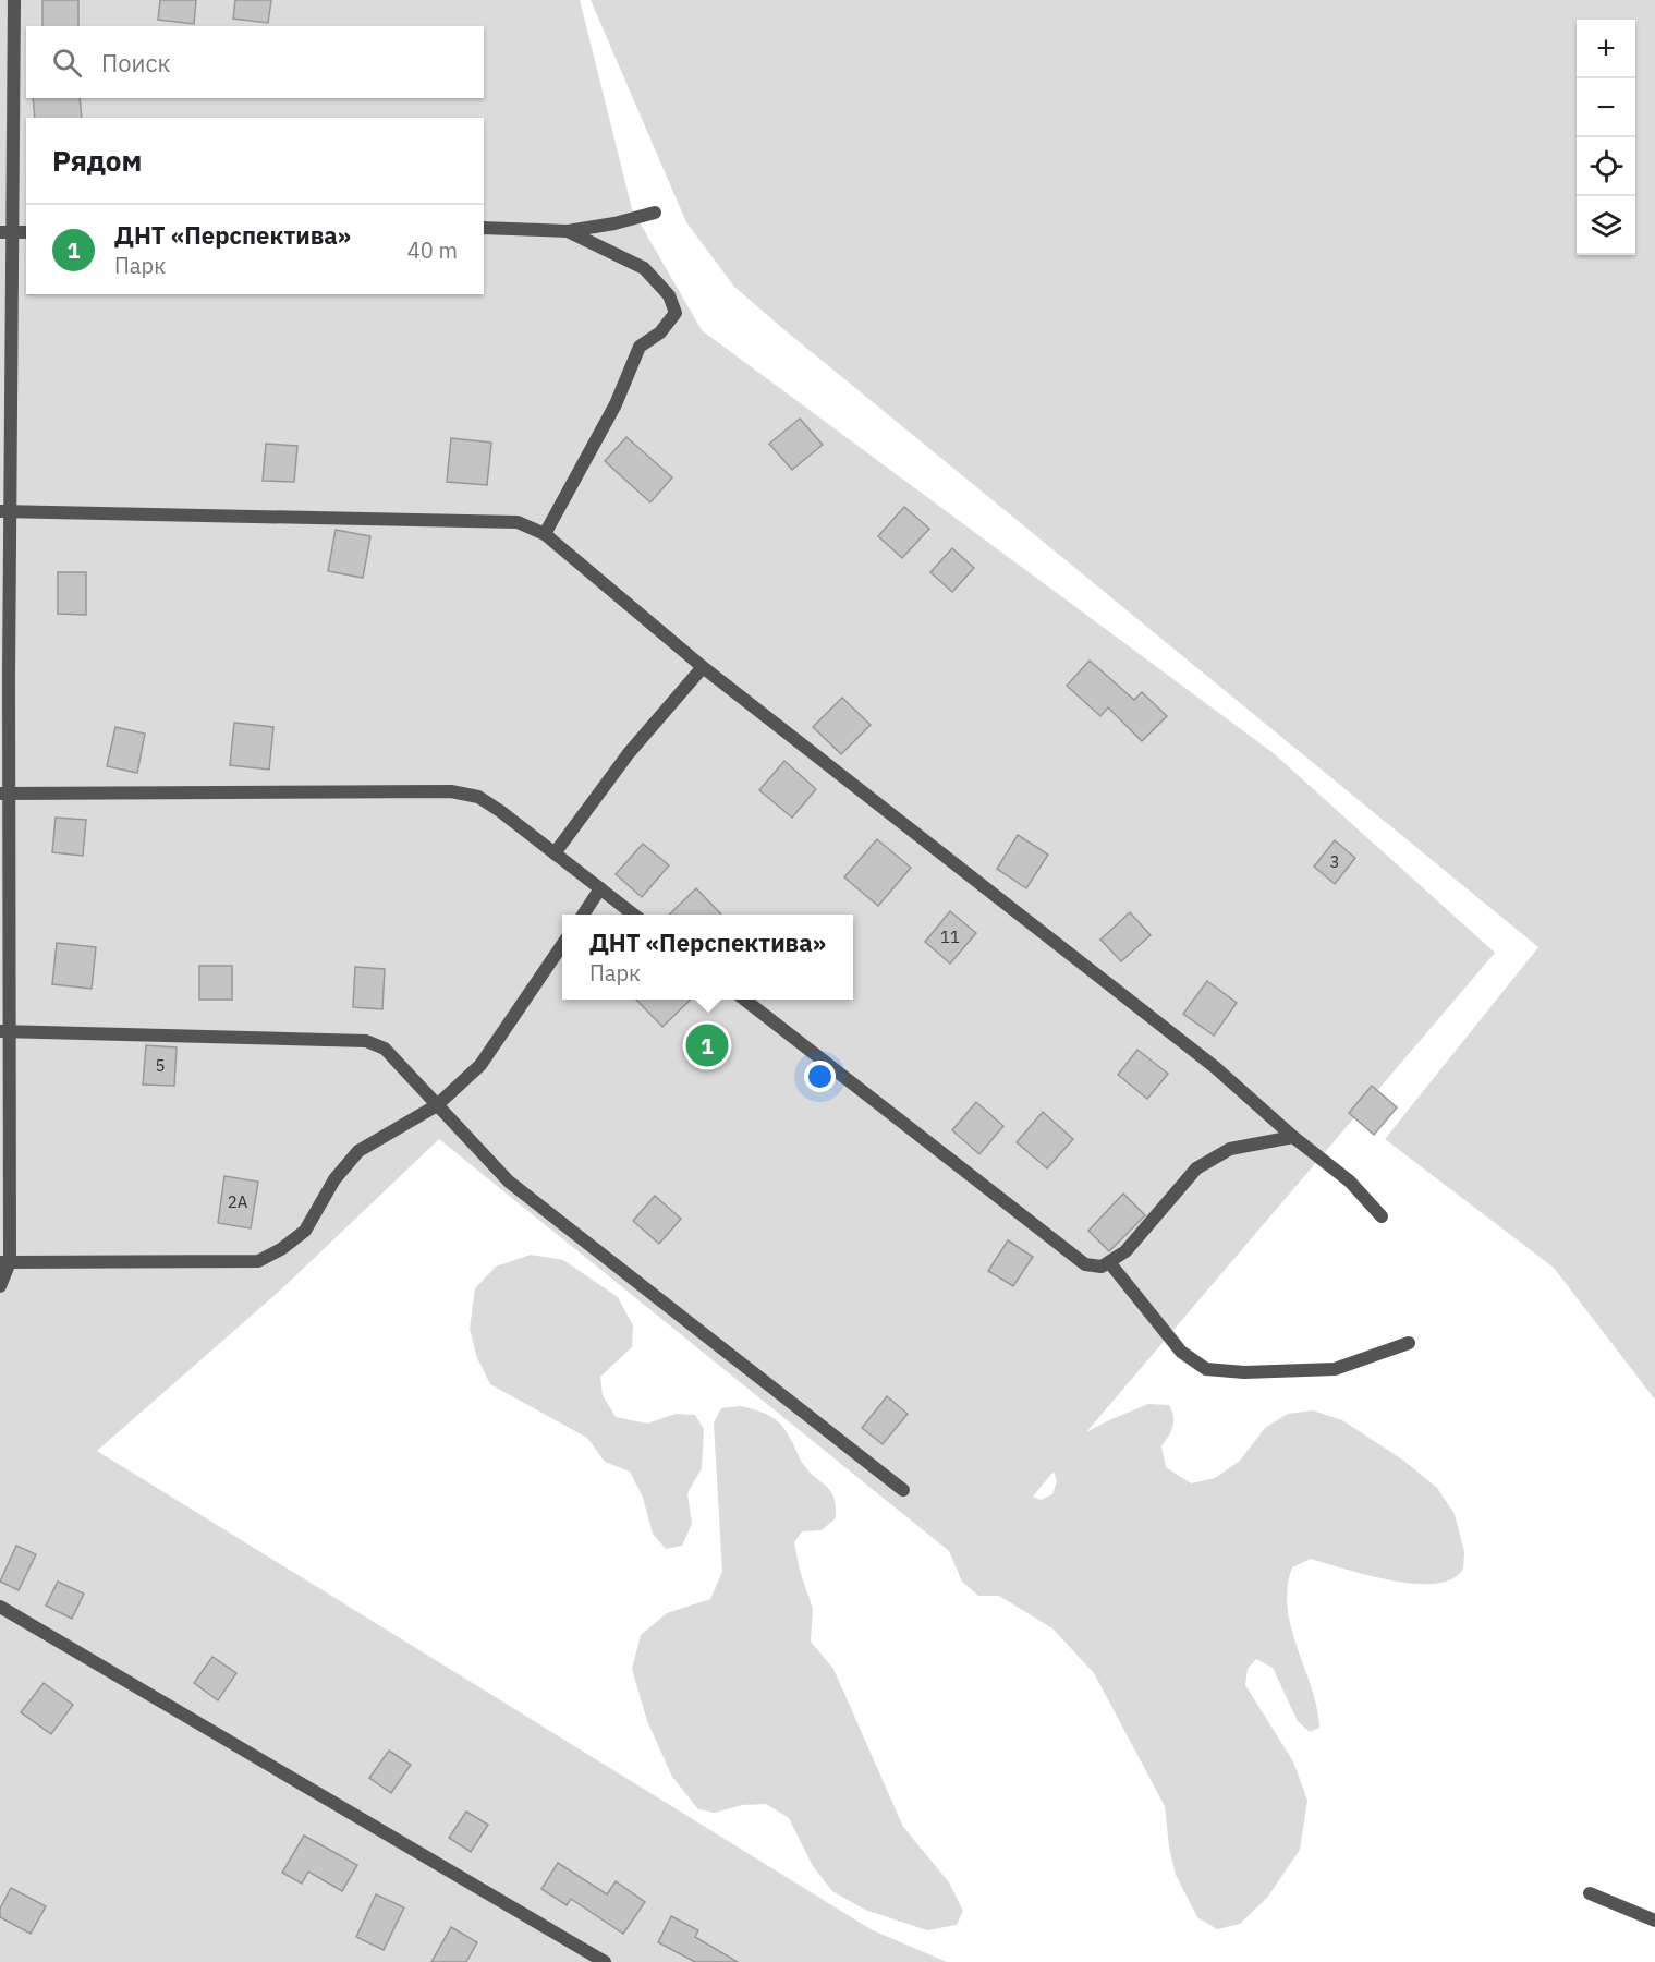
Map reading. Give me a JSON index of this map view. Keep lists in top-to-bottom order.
{
  "house_numbers": [
    "3",
    "11",
    "5",
    "2А"
  ],
  "page": {
    "map_buttons": ["+", "−"],
    "search": "Поиск",
    "heading": "Рядом",
    "list": [
      {
        "mark": "1",
        "name": "ДНТ «Перспектива»",
        "note": "Парк",
        "value": "40 m"
      }
    ],
    "popup": ["ДНТ «Перспектива»", "Парк"],
    "pins": "1"
  }
}
